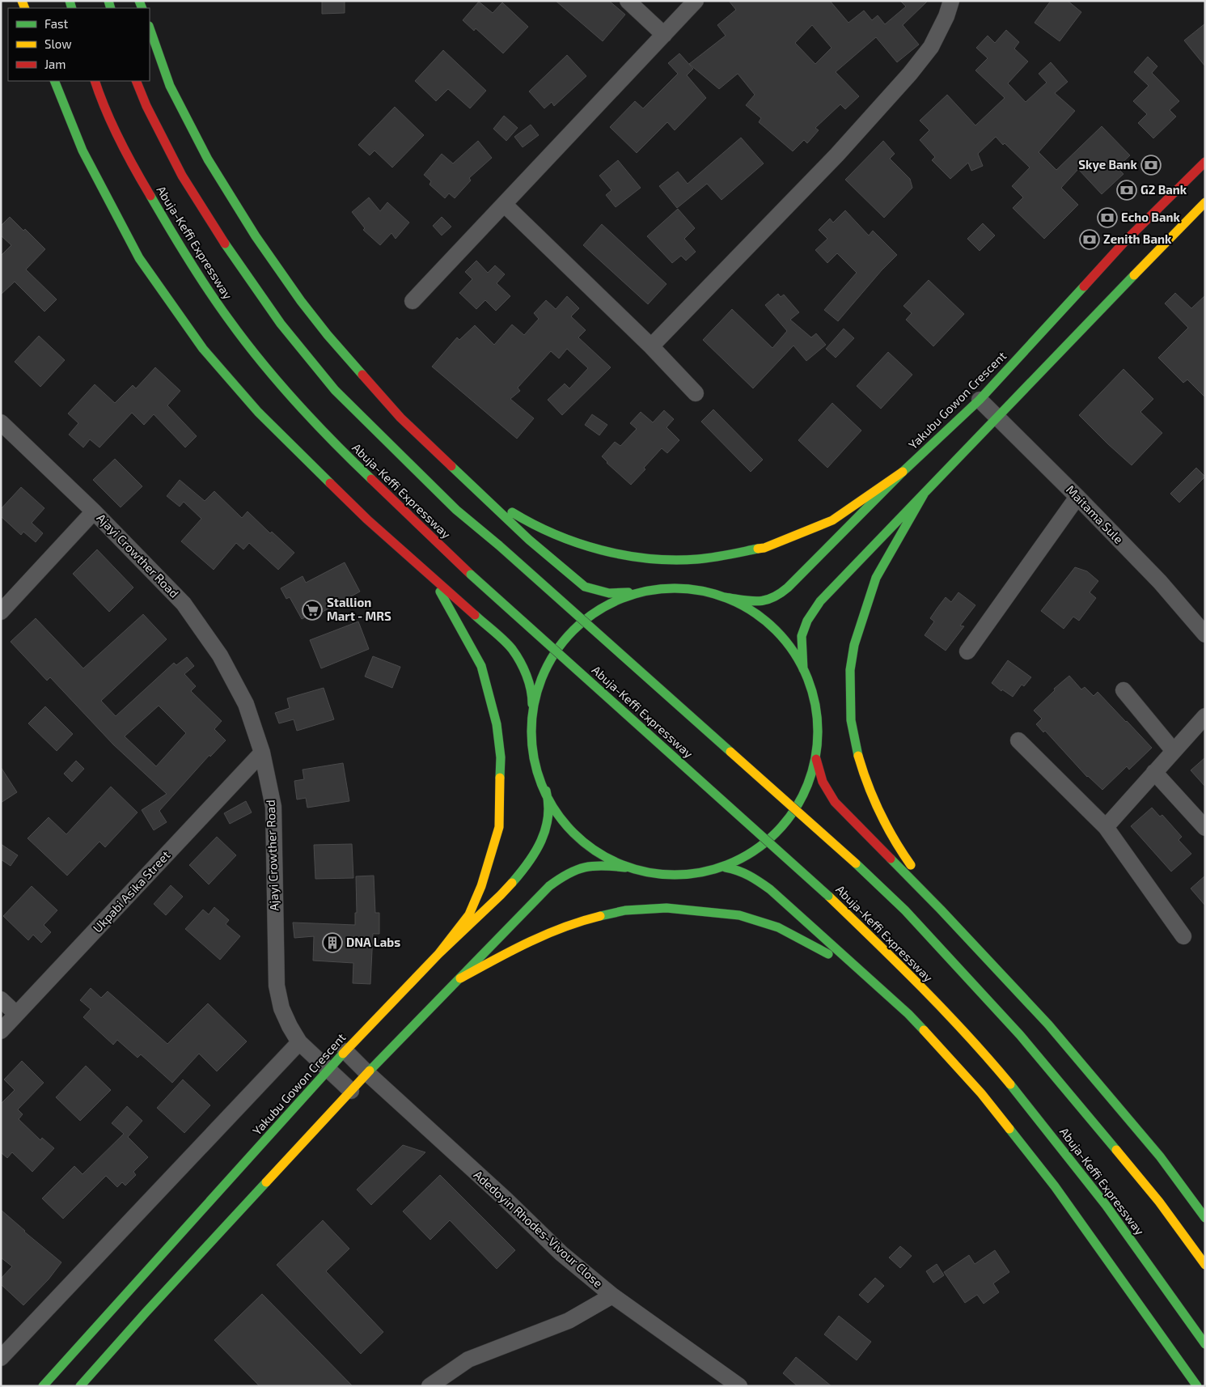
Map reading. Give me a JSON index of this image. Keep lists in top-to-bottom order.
{
  "streets": {
    "main road": ["Abuja-Keffi Expressway", "Yakubu Gowon Crescent"],
    "street": [
      "Maitama Sule",
      "Ajayi Crowther Road",
      "Ukpabi Asika Street",
      "Adedoyin Rhodes-Vivour Close"
    ]
  },
  "crossings": [
    ["Yakubu Gowon Crescent", "Maitama Sule"],
    ["Yakubu Gowon Crescent", "Ajayi Crowther Road"],
    ["Yakubu Gowon Crescent", "Adedoyin Rhodes-Vivour Close"],
    ["Ajayi Crowther Road", "Ukpabi Asika Street"]
  ],
  "places": {
    "bank": [
      "Skye Bank",
      "G2 Bank",
      "Echo Bank",
      "Zenith Bank"
    ],
    "supermarket": ["Stallion Mart - MRS"],
    "building": ["DNA Labs"]
  },
  "legend": ["Fast", "Slow", "Jam"]
}
